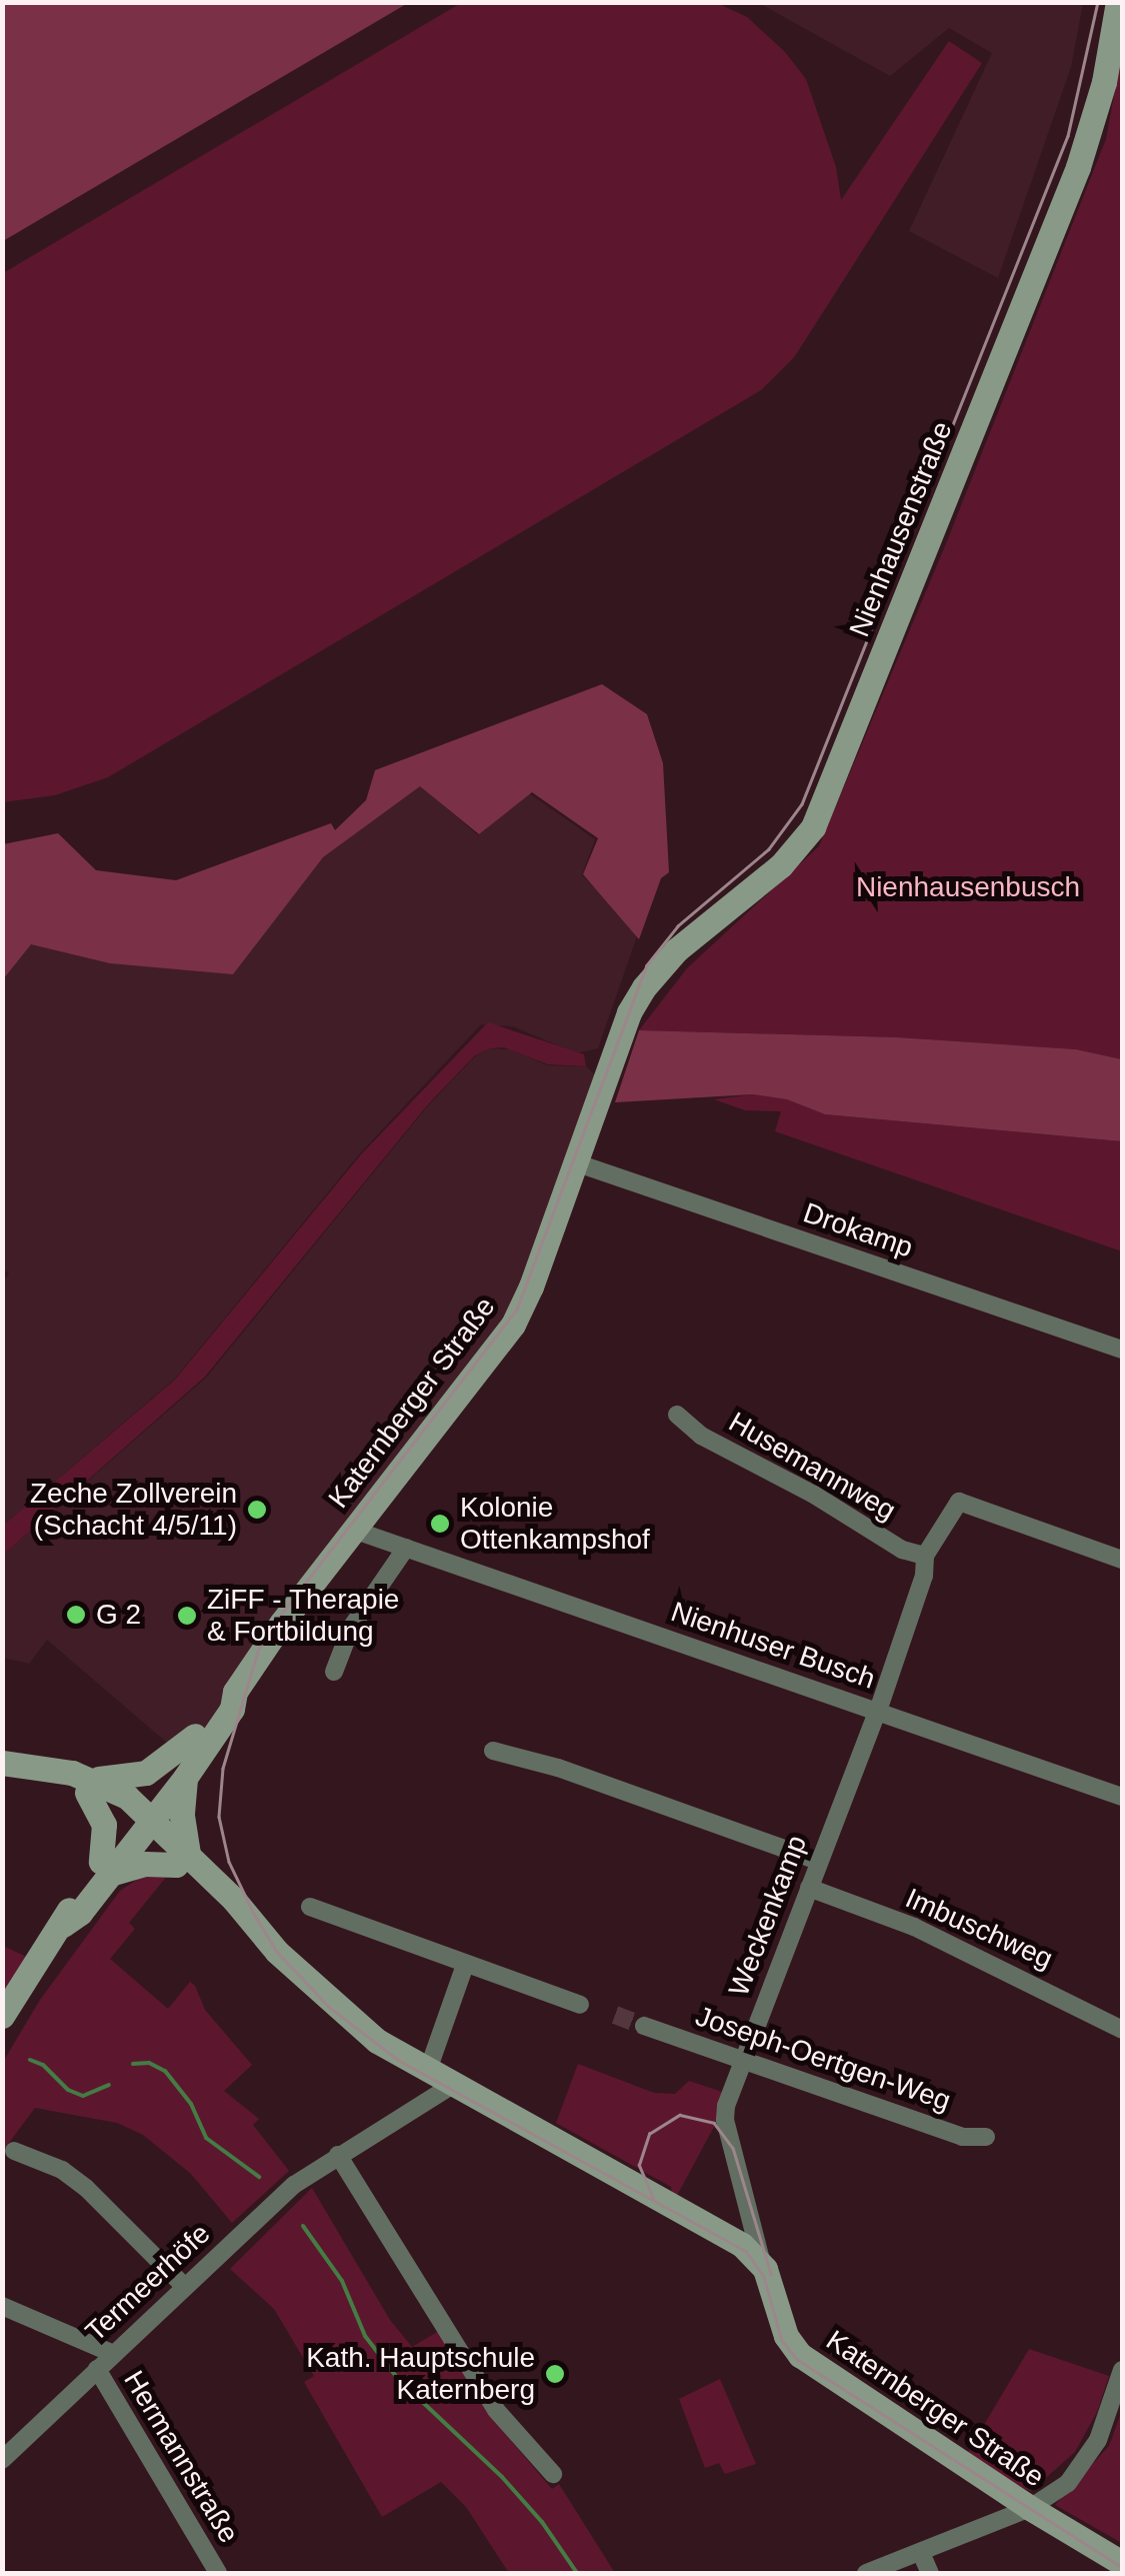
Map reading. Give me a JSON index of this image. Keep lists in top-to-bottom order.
{
  "streets": {
    "main road": ["Nienhausenstraße", "Katernberger Straße"],
    "street": [
      "Drokamp",
      "Husemannweg",
      "Nienhuser Busch",
      "Weckenkamp",
      "Imbuschweg",
      "Joseph-Oertgen-Weg",
      "Termeerhöfe",
      "Hermannstraße"
    ]
  },
  "crossings": [
    ["Nienhausenstraße", "Katernberger Straße"],
    ["Drokamp", "Katernberger Straße"],
    ["Katernberger Straße", "Nienhuser Busch"],
    ["Katernberger Straße", "Weckenkamp"],
    ["Nienhuser Busch", "Weckenkamp"],
    ["Weckenkamp", "Imbuschweg"],
    ["Weckenkamp", "Joseph-Oertgen-Weg"],
    ["Termeerhöfe", "Hermannstraße"]
  ],
  "parks": ["Nienhausenbusch"],
  "places": [
    "Zeche Zollverein (Schacht 4/5/11)",
    "Kolonie Ottenkampshof",
    "G 2",
    "ZiFF - Therapie & Fortbildung",
    "Kath. Hauptschule Katernberg"
  ]
}
